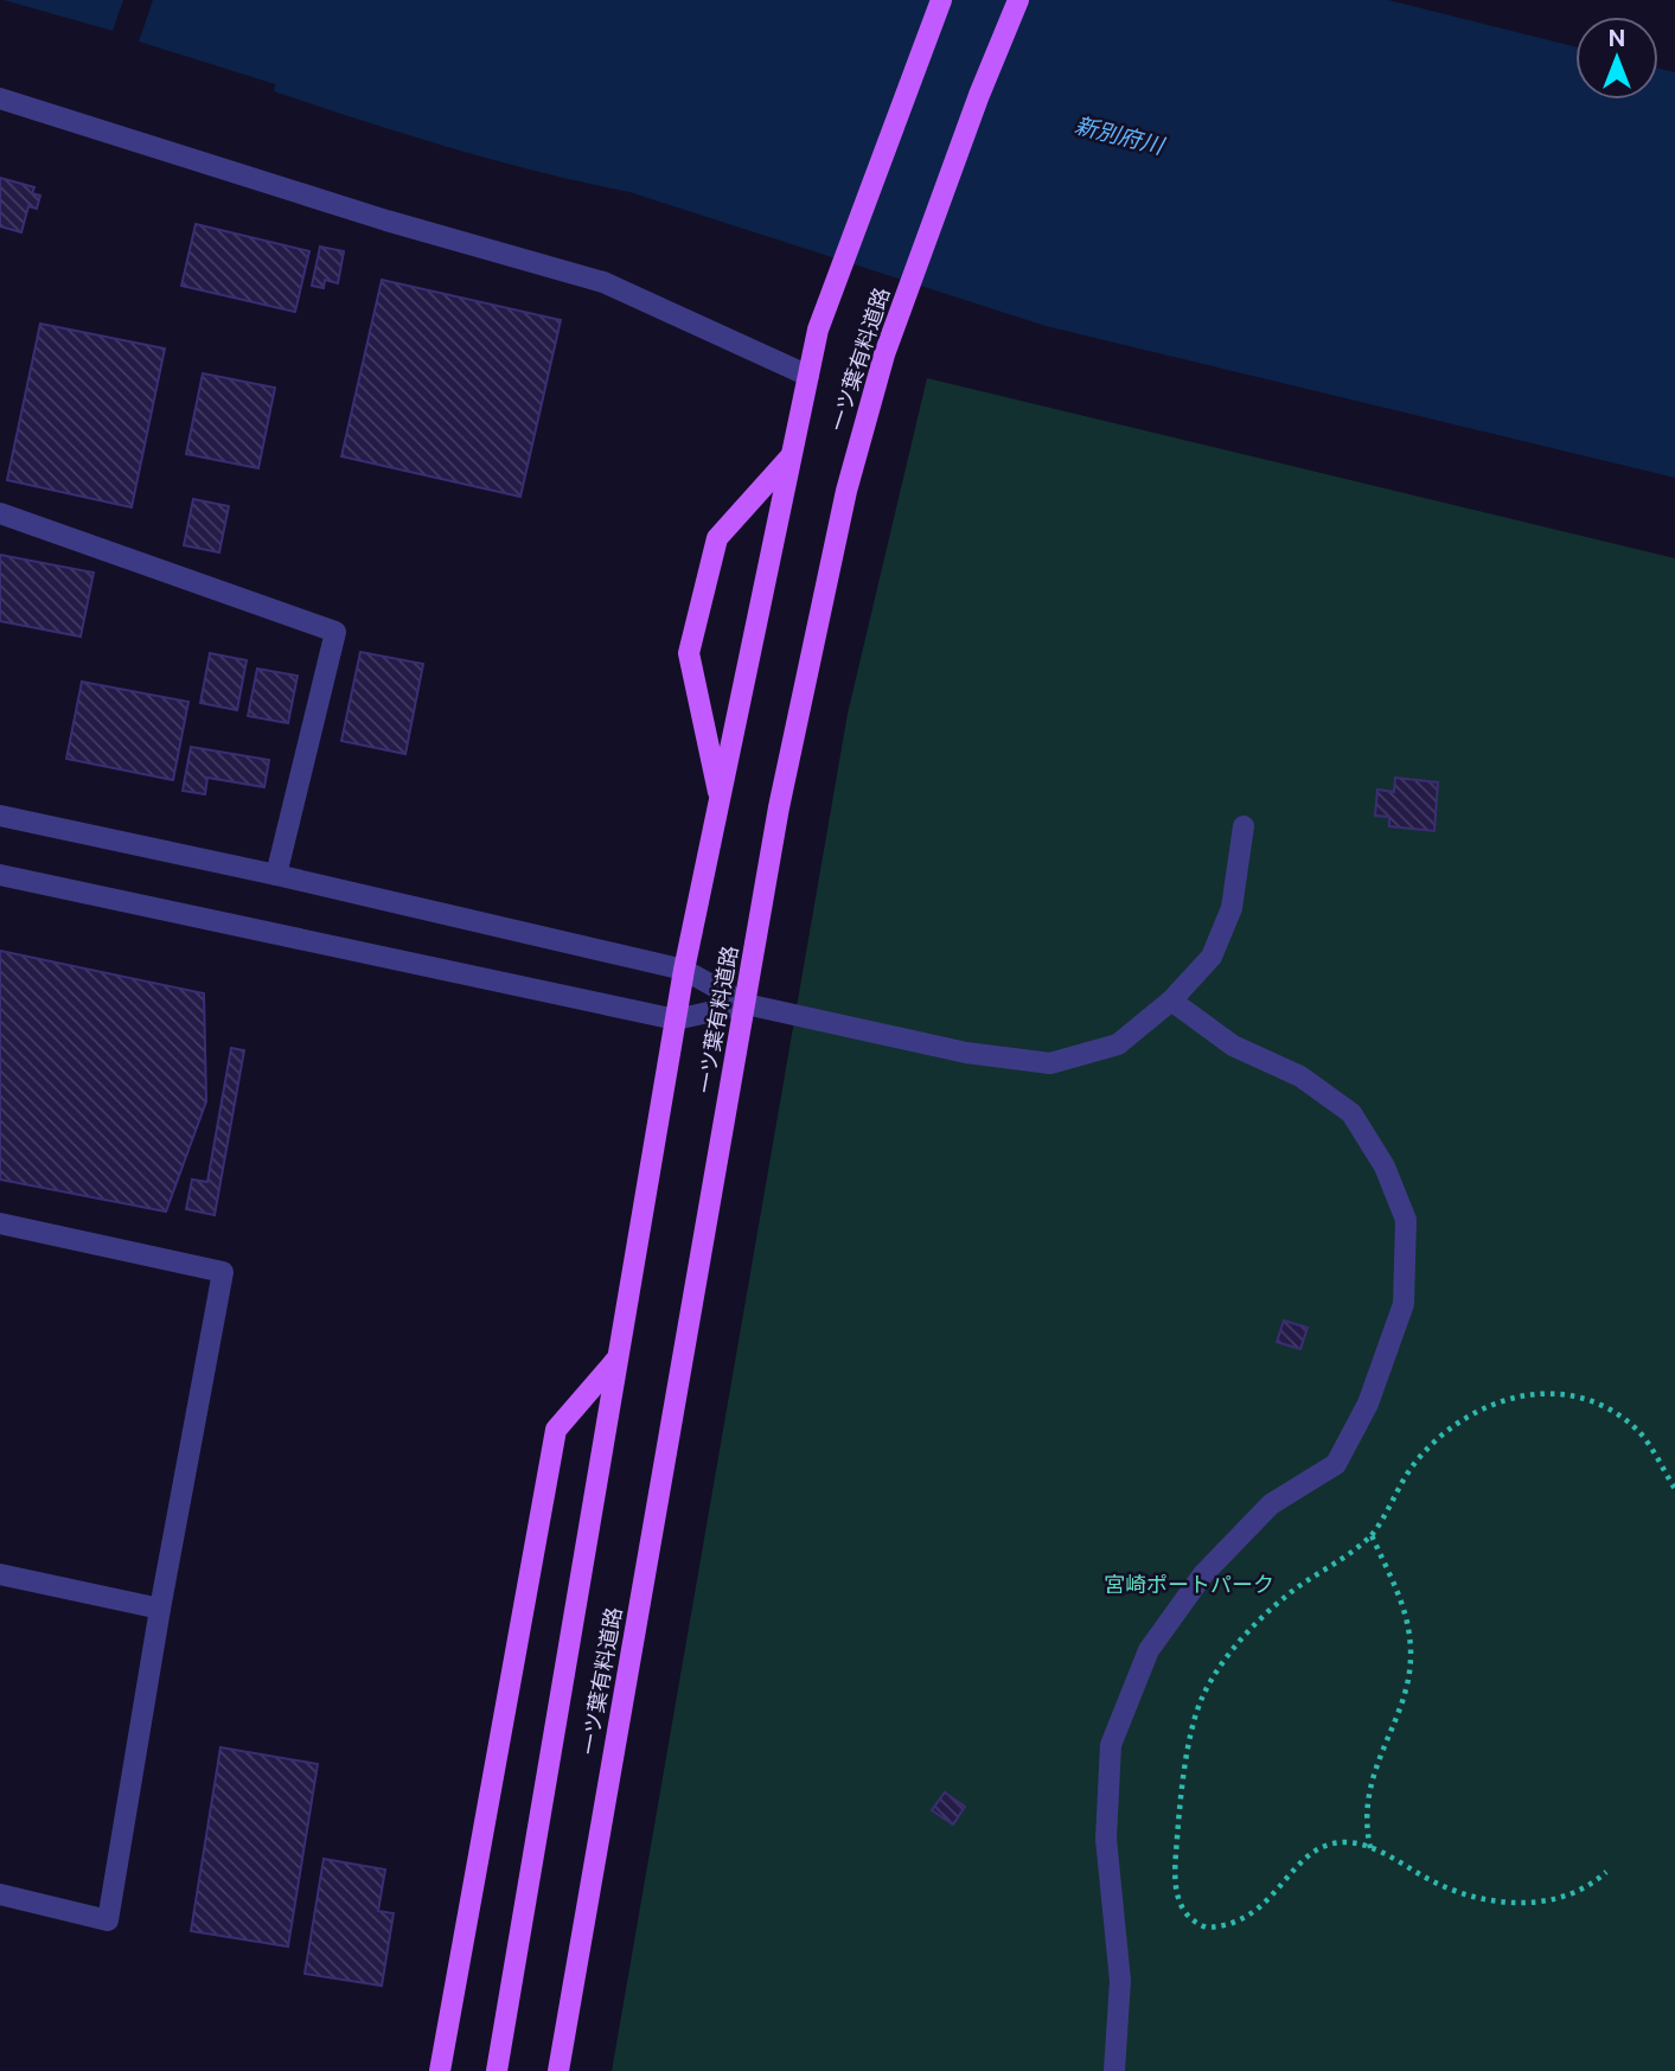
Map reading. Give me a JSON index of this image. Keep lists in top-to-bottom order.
{
  "streets": {
    "main road": ["一ツ葉有料道路"]
  },
  "water": ["新別府川"],
  "parks": ["宮崎ポートパーク"],
  "north": "top"
}
